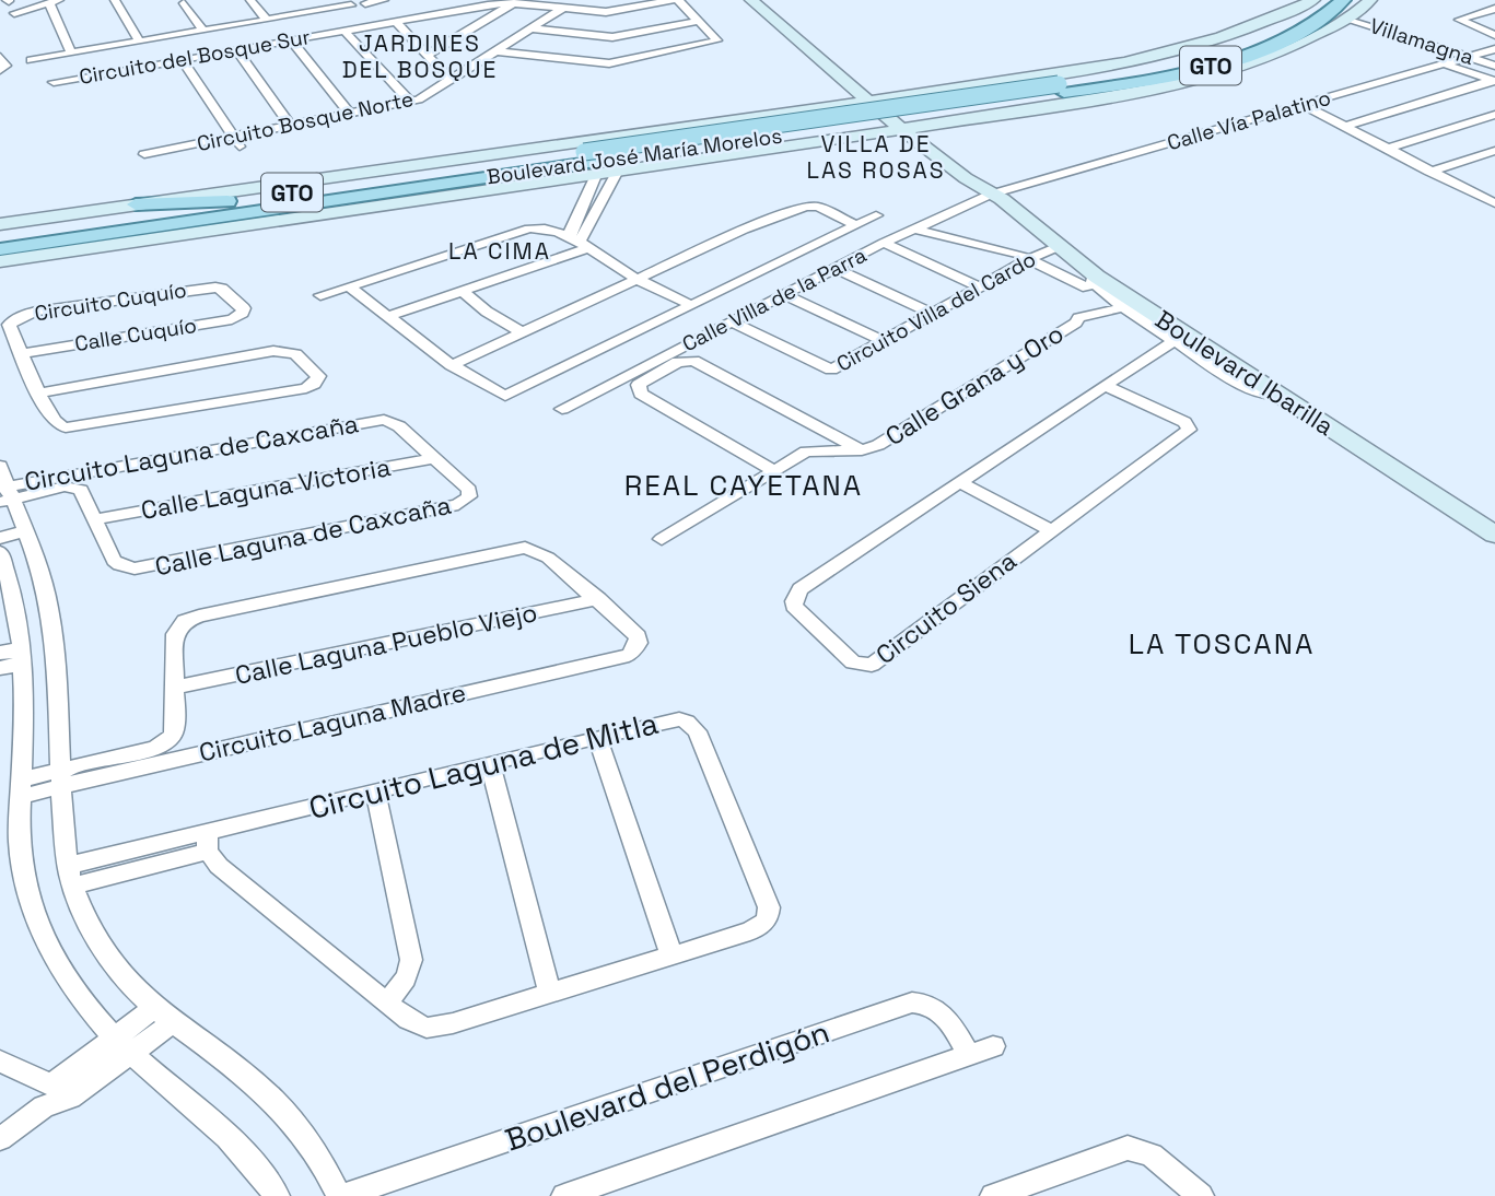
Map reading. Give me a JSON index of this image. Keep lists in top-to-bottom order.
{
  "streets": {
    "main road": ["GTO", "Boulevard José María Morelos"],
    "street": [
      "Villamagna",
      "Circuito del Bosque Sur",
      "Calle Vía Palatino",
      "Circuito Bosque Norte",
      "Calle Villa de la Parra",
      "Circuito Cuquío",
      "Circuito Villa del Cardo",
      "Calle Cuquío",
      "Boulevard Ibarilla",
      "Calle Grana y Oro",
      "Circuito Laguna de Caxcaña",
      "Calle Laguna Victoria",
      "Calle Laguna de Caxcaña",
      "Circuito Siena",
      "Calle Laguna Pueblo Viejo",
      "Circuito Laguna Madre",
      "Circuito Laguna de Mitla",
      "Boulevard del Perdigón"
    ]
  },
  "crossings": [
    ["Villamagna", "Calle Vía Palatino"],
    ["Circuito del Bosque Sur", "Circuito Bosque Norte"],
    ["Calle Vía Palatino", "Calle Villa de la Parra"],
    ["Calle Vía Palatino", "Boulevard Ibarilla"],
    ["Calle Villa de la Parra", "Circuito Villa del Cardo"],
    ["Calle Villa de la Parra", "Boulevard Ibarilla"],
    ["Circuito Cuquío", "Calle Cuquío"],
    ["Circuito Villa del Cardo", "Boulevard Ibarilla"],
    ["Boulevard Ibarilla", "Calle Grana y Oro"],
    ["Boulevard Ibarilla", "Circuito Siena"],
    ["Circuito Laguna de Caxcaña", "Calle Laguna Victoria"],
    ["Circuito Laguna de Caxcaña", "Calle Laguna de Caxcaña"],
    ["Calle Laguna Victoria", "Calle Laguna de Caxcaña"],
    ["Calle Laguna Pueblo Viejo", "Circuito Laguna Madre"]
  ],
  "districts": [
    "JARDINES DEL BOSQUE",
    "VILLA DE LAS ROSAS",
    "LA CIMA",
    "REAL CAYETANA",
    "LA TOSCANA"
  ]
}
